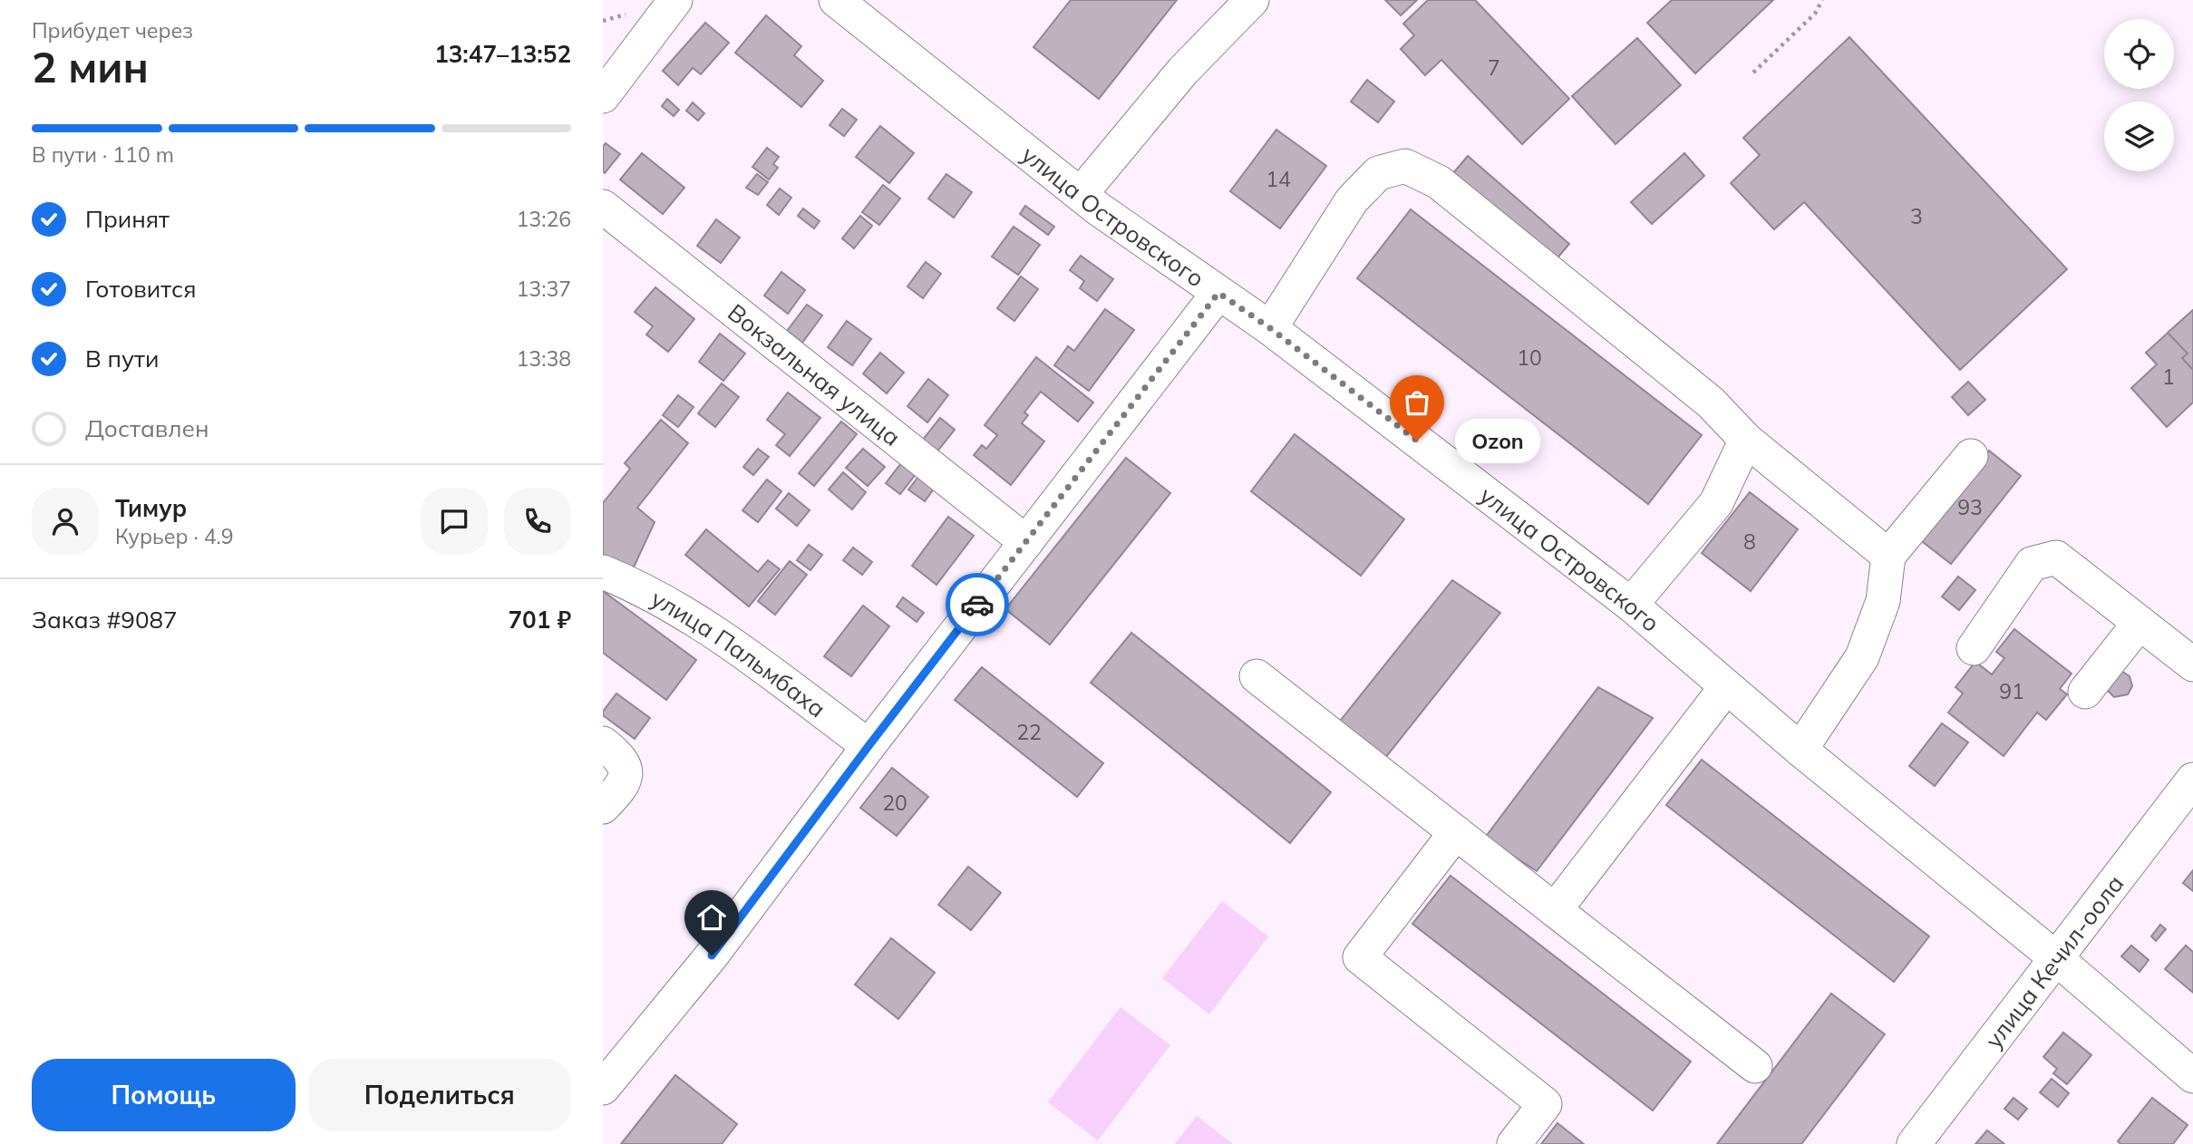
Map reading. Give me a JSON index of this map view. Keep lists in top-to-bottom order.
{
  "streets": {
    "street": [
      "улица Островского",
      "Вокзальная улица",
      "улица Пальмбаха",
      "улица Кечил-оола"
    ]
  },
  "crossings": [
    ["улица Островского", "улица Кечил-оола"]
  ],
  "places": ["Ozon"],
  "house_numbers": [
    "7",
    "14",
    "3",
    "10",
    "1",
    "93",
    "8",
    "91",
    "22",
    "20"
  ],
  "page": {
    "heading": ["2 мин", "Прибудет через", "13:47–13:52"],
    "panel": [
      "Тимур",
      "Курьер · 4.9",
      "Заказ #9087",
      "701 ₽"
    ],
    "bar": "В пути · 110 m",
    "list": [
      ["Принят", "13:26"],
      ["Готовится", "13:37"],
      ["В пути", "13:38"],
      "Доставлен"
    ],
    "bubble": "Ozon",
    "buttons": ["Помощь", "Поделиться"]
  }
}
